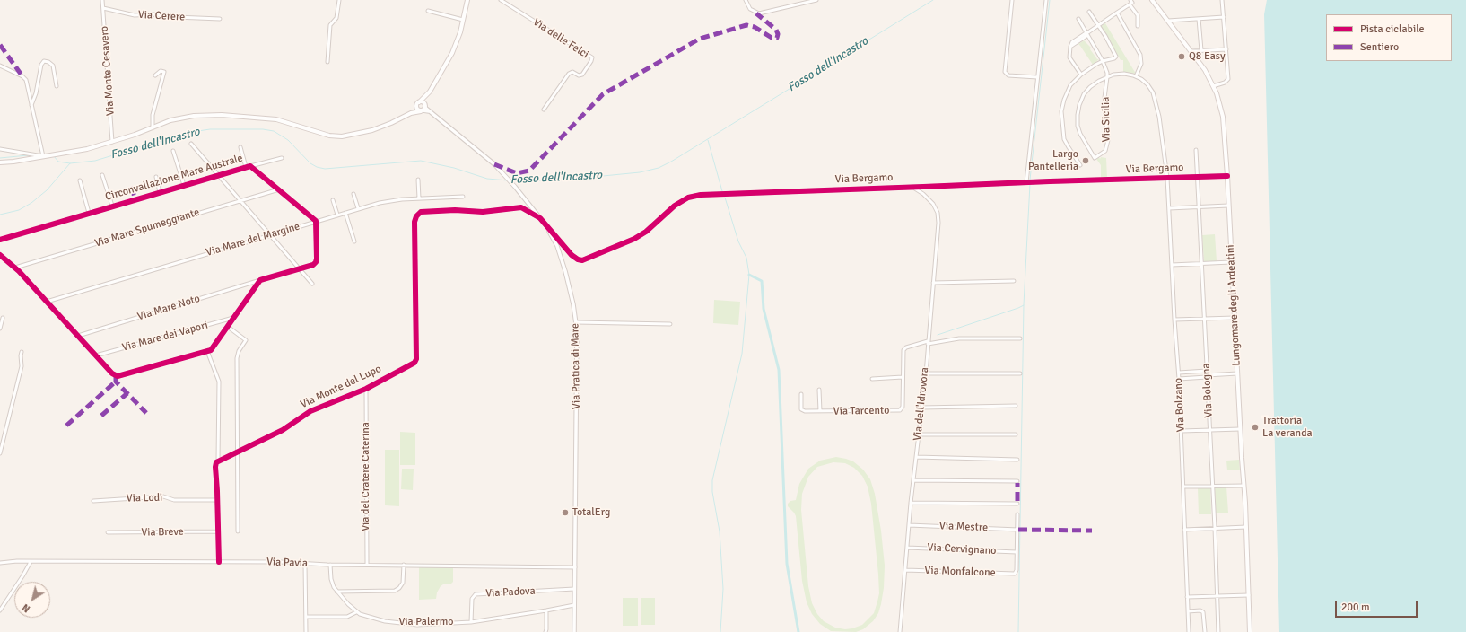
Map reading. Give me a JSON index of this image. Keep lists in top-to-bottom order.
{
  "streets": {
    "main road": ["Lungomare degli Ardeatini"],
    "street": [
      "Via Cerere",
      "Via delle Felci",
      "Via Monte Cesavero",
      "Via Sicilia",
      "Via Bergamo",
      "Circonvallazione Mare Australe",
      "Via Mare Spumeggiante",
      "Via Mare del Margine",
      "Via Mare Noto",
      "Via Mare dei Vapori",
      "Via Pratica di Mare",
      "Via Monte del Lupo",
      "Via Bologna",
      "Via dell'Idrovora",
      "Via Bolzano",
      "Via Tarcento",
      "Via del Cratere Caterina",
      "Via Lodi",
      "Via Mestre",
      "Via Breve",
      "Via Cervignano",
      "Via Pavia",
      "Via Monfalcone",
      "Via Padova",
      "Via Palermo"
    ]
  },
  "crossings": [
    ["Via Cerere", "Via Monte Cesavero"],
    ["Via Bergamo", "Lungomare degli Ardeatini"],
    ["Via Bergamo", "Via Pratica di Mare"],
    ["Via Bergamo", "Via Monte del Lupo"],
    ["Via Bergamo", "Via Bologna"],
    ["Via Bergamo", "Via dell'Idrovora"],
    ["Via Bergamo", "Via Bolzano"],
    ["Circonvallazione Mare Australe", "Via Mare Spumeggiante"],
    ["Circonvallazione Mare Australe", "Via Mare del Margine"],
    ["Via Pratica di Mare", "Via Monte del Lupo"],
    ["Via Pratica di Mare", "Via Pavia"],
    ["Via Pratica di Mare", "Via Padova"],
    ["Via Pratica di Mare", "Via Palermo"],
    ["Via Monte del Lupo", "Via del Cratere Caterina"],
    ["Via dell'Idrovora", "Via Tarcento"],
    ["Via dell'Idrovora", "Via Mestre"],
    ["Via dell'Idrovora", "Via Cervignano"],
    ["Via dell'Idrovora", "Via Monfalcone"],
    ["Via del Cratere Caterina", "Via Pavia"],
    ["Via Cervignano", "Via Monfalcone"],
    ["Via Pavia", "Via Palermo"],
    ["Via Padova", "Via Palermo"]
  ],
  "water": ["Fosso dell'Incastro"],
  "places": [
    "Q8 Easy",
    "Largo Pantelleria",
    "Trattoria La veranda",
    "TotalErg"
  ],
  "legend": ["Pista ciclabile", "Sentiero"],
  "scale_bar": "200 m",
  "north": "bottom left"
}
